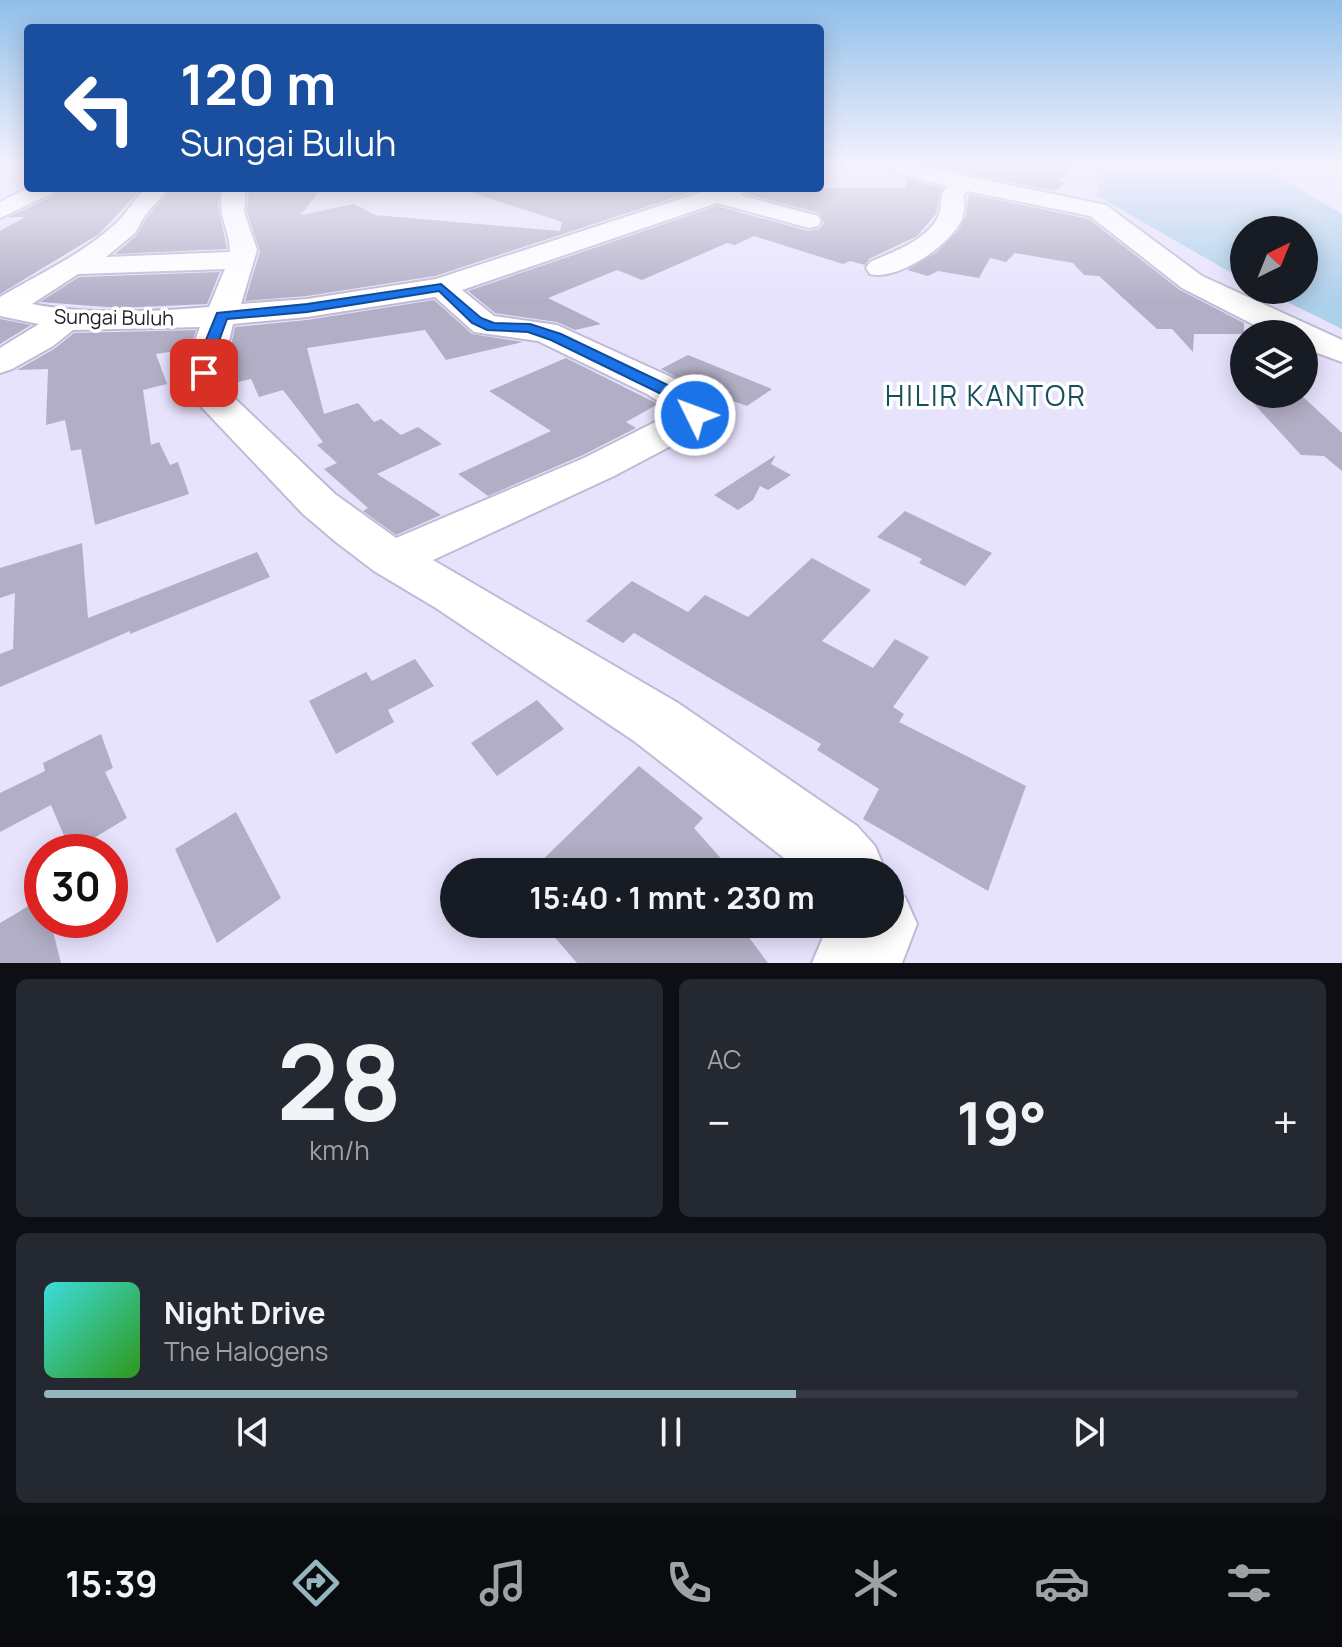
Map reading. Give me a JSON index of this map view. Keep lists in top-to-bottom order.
{
  "streets": {
    "street": ["Sungai Buluh"]
  },
  "districts": ["HILIR KANTOR"],
  "north": "top right",
  "page": {
    "turn": ["120 m", "Sungai Buluh"],
    "limit": "30",
    "trip": "15:40 · 1 mnt · 230 m",
    "tile": [
      ["28", "km/h"],
      "AC"
    ],
    "heat": ["−", "19°", "+"],
    "song": ["Night Drive", "The Halogens"],
    "tabs": "15:39"
  }
}
